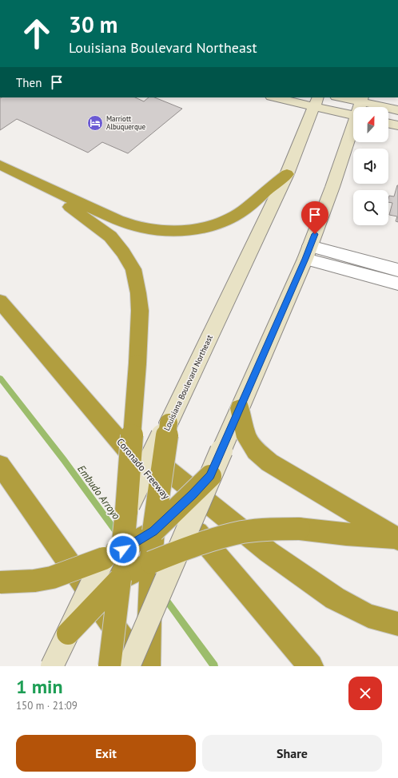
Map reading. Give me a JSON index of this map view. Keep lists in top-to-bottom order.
{
  "streets": {
    "highway": ["Coronado Freeway"],
    "main road": ["Louisiana Boulevard Northeast"]
  },
  "water": ["Embudo Arroyo"],
  "places": {
    "hotel": ["Marriott Albuquerque"]
  },
  "north": "top",
  "page": {
    "turn": ["30 m", "Louisiana Boulevard Northeast"],
    "then": "Then",
    "heading": ["1 min", "150 m · 21:09"],
    "buttons": ["Exit", "Share"]
  }
}
